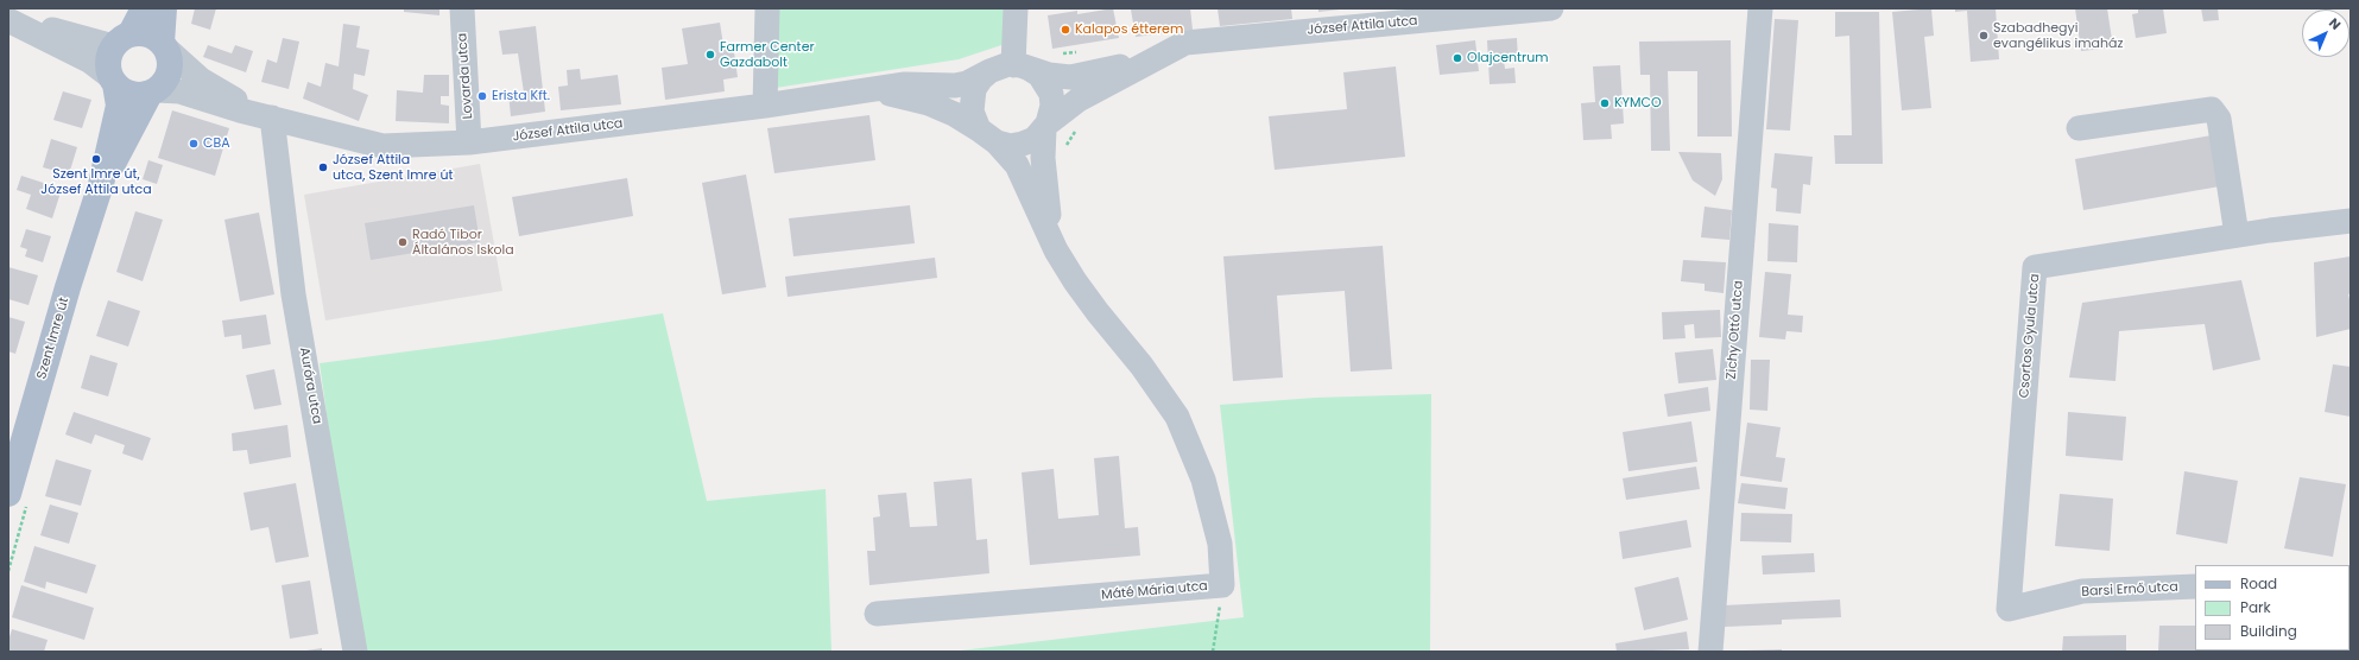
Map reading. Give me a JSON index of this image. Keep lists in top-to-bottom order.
{
  "streets": {
    "main road": ["Szent Imre út"],
    "street": [
      "József Attila utca",
      "Lovarda utca",
      "Zichy Ottó utca",
      "Csortos Gyula utca",
      "Auróra utca",
      "Barsi Ernő utca",
      "Máté Mária utca"
    ]
  },
  "crossings": [
    ["József Attila utca", "Lovarda utca"],
    ["József Attila utca", "Szent Imre út"],
    ["József Attila utca", "Auróra utca"],
    ["József Attila utca", "Máté Mária utca"],
    ["Csortos Gyula utca", "Barsi Ernő utca"]
  ],
  "places": [
    "Kalapos étterem",
    "Szabadhegyi evangélikus imaház",
    "Farmer Center Gazdabolt",
    "Olajcentrum",
    "Erista Kft.",
    "KYMCO",
    "CBA",
    "Szent Imre út, József Attila utca",
    "József Attila utca, Szent Imre út",
    "Radó Tibor Általános Iskola"
  ],
  "legend": ["Road", "Park", "Building"],
  "north": "top right"
}
